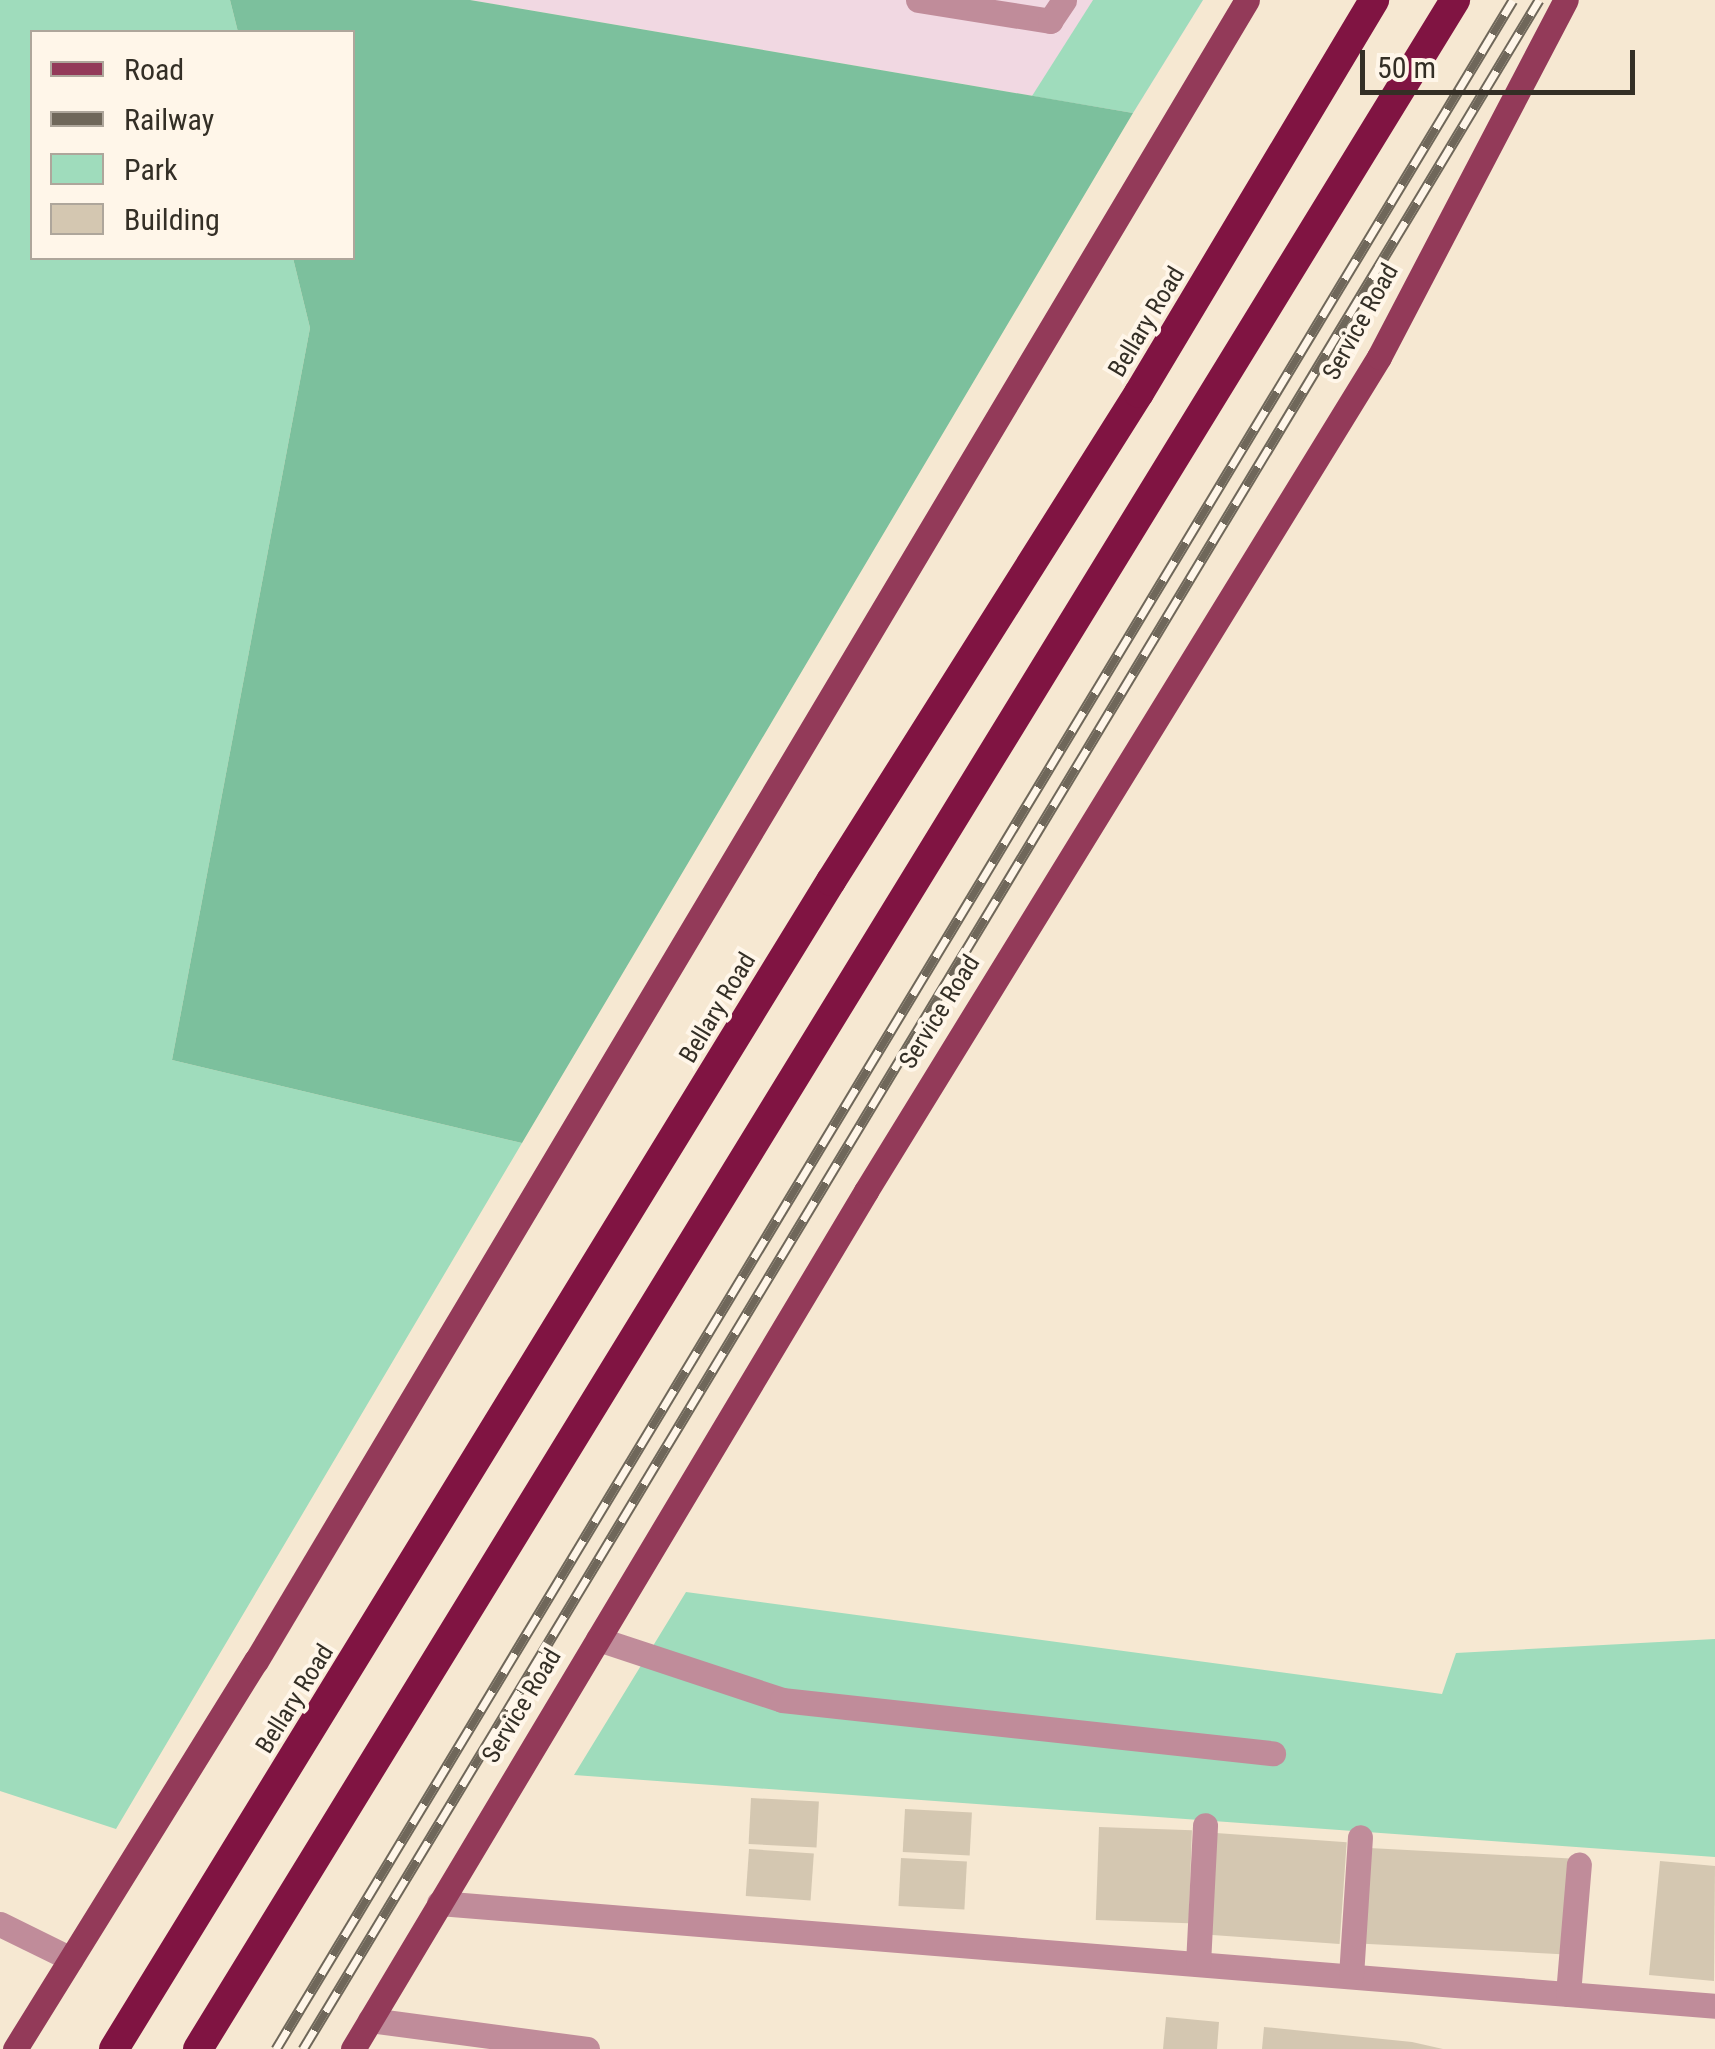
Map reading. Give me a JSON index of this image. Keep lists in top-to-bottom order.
{
  "streets": {
    "highway": ["Bellary Road"],
    "main road": ["Service Road"]
  },
  "legend": [
    "Road",
    "Railway",
    "Park",
    "Building"
  ],
  "scale_bar": "50 m"
}
